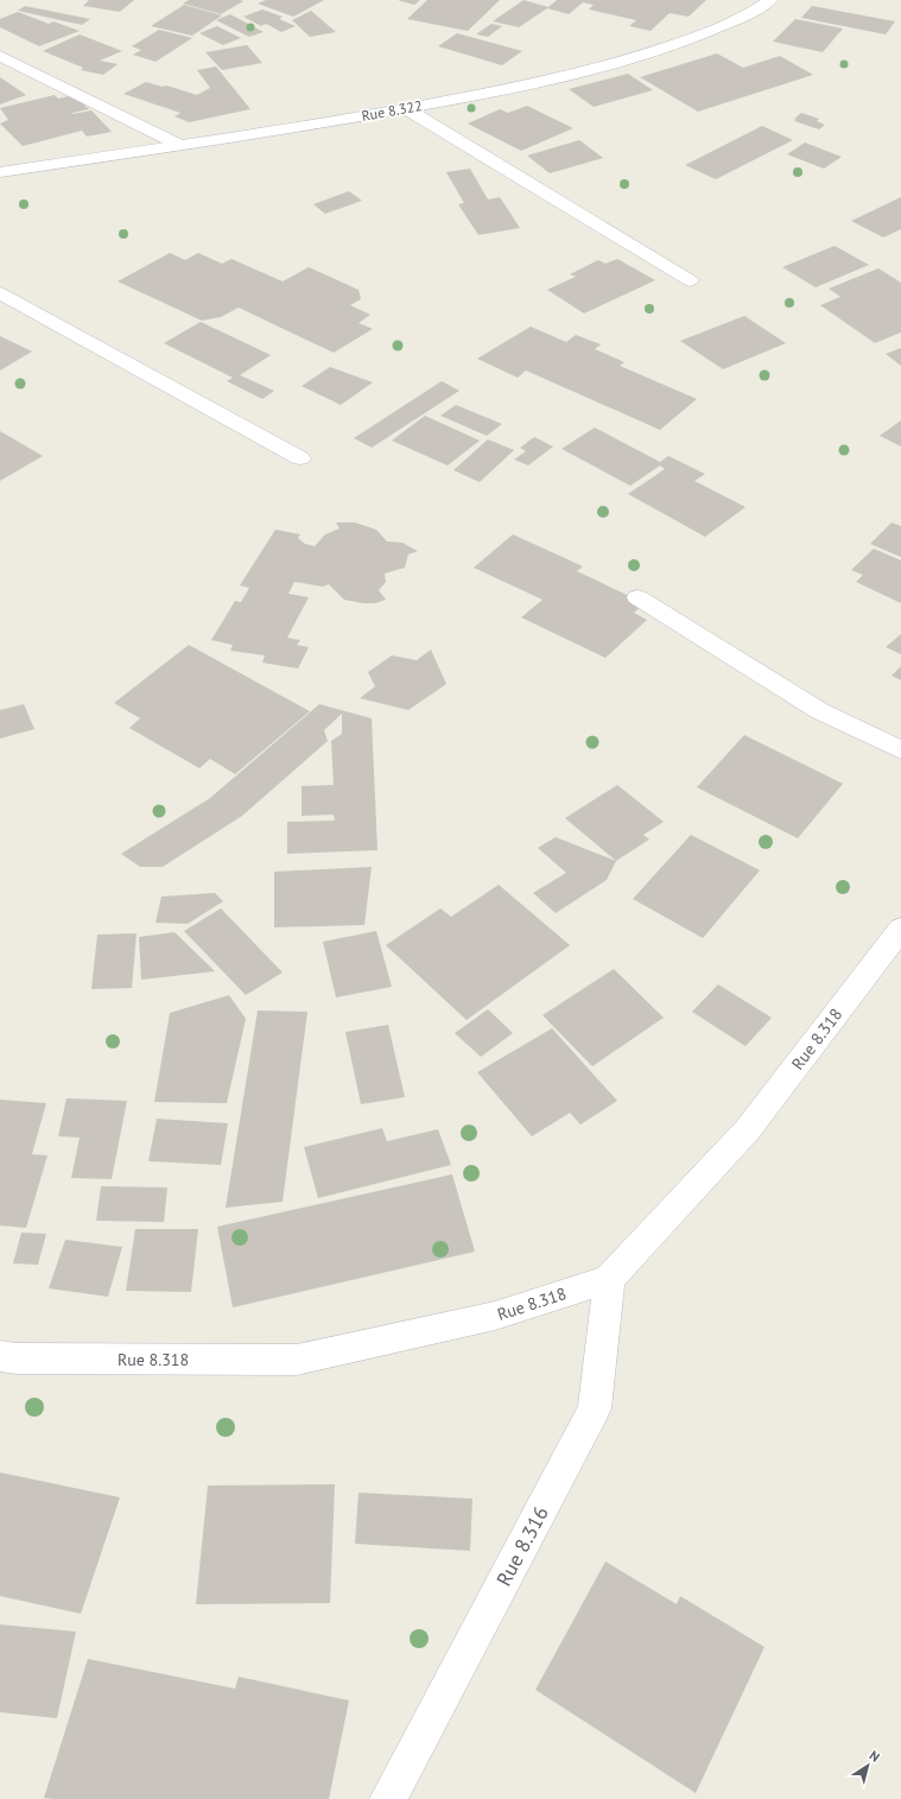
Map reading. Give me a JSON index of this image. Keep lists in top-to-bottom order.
{
  "streets": {
    "street": ["Rue 8.322", "Rue 8.318", "Rue 8.316"]
  },
  "crossings": [
    ["Rue 8.318", "Rue 8.316"]
  ],
  "north": "top right"
}
